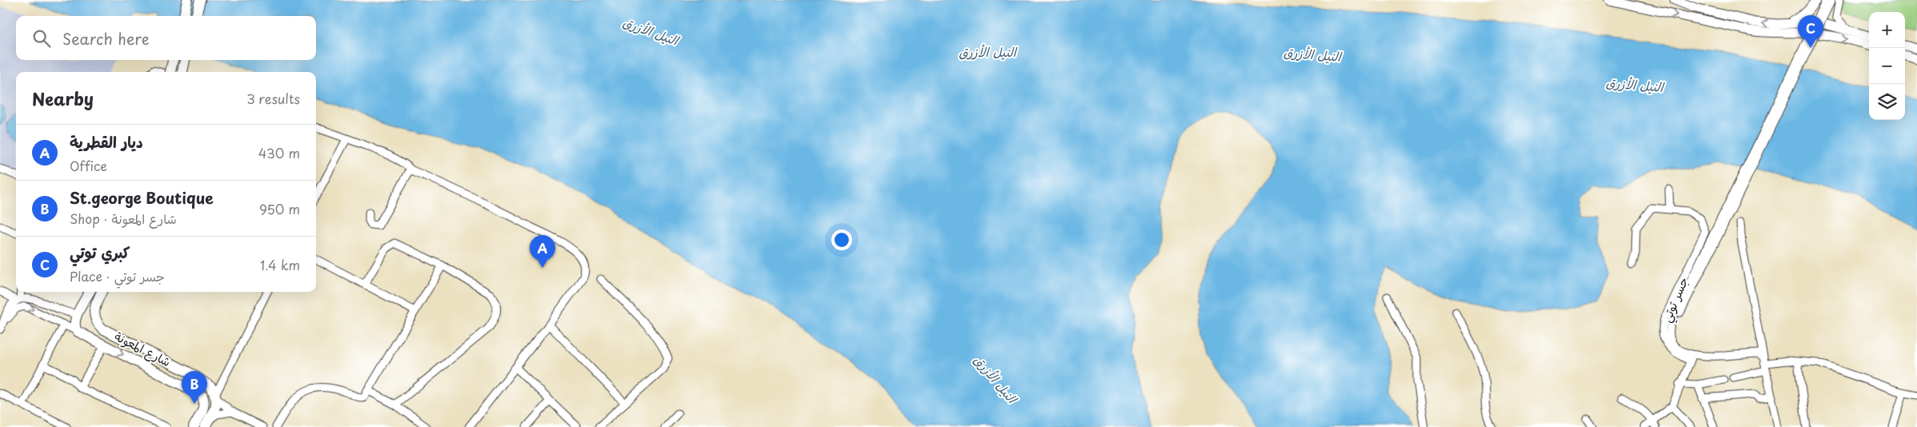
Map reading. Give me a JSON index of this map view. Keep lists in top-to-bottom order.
{
  "streets": {
    "highway": ["شارع المعونة"],
    "street": ["جسر توتي"]
  },
  "water": ["النيل الأزرق"],
  "page": {
    "map_buttons": ["+", "−"],
    "pins": ["C", "A", "B"],
    "search": "Search here",
    "heading": ["Nearby", "3 results"],
    "list": [
      {
        "mark": "A",
        "name": "ديار القطرية",
        "note": "Office",
        "value": "430 m"
      },
      {
        "mark": "B",
        "name": "St.george Boutique",
        "note": "Shop · شارع المعونة",
        "value": "950 m"
      },
      {
        "mark": "C",
        "name": "كبري توتي",
        "note": "Place · جسر توتي",
        "value": "1.4 km"
      }
    ]
  }
}
